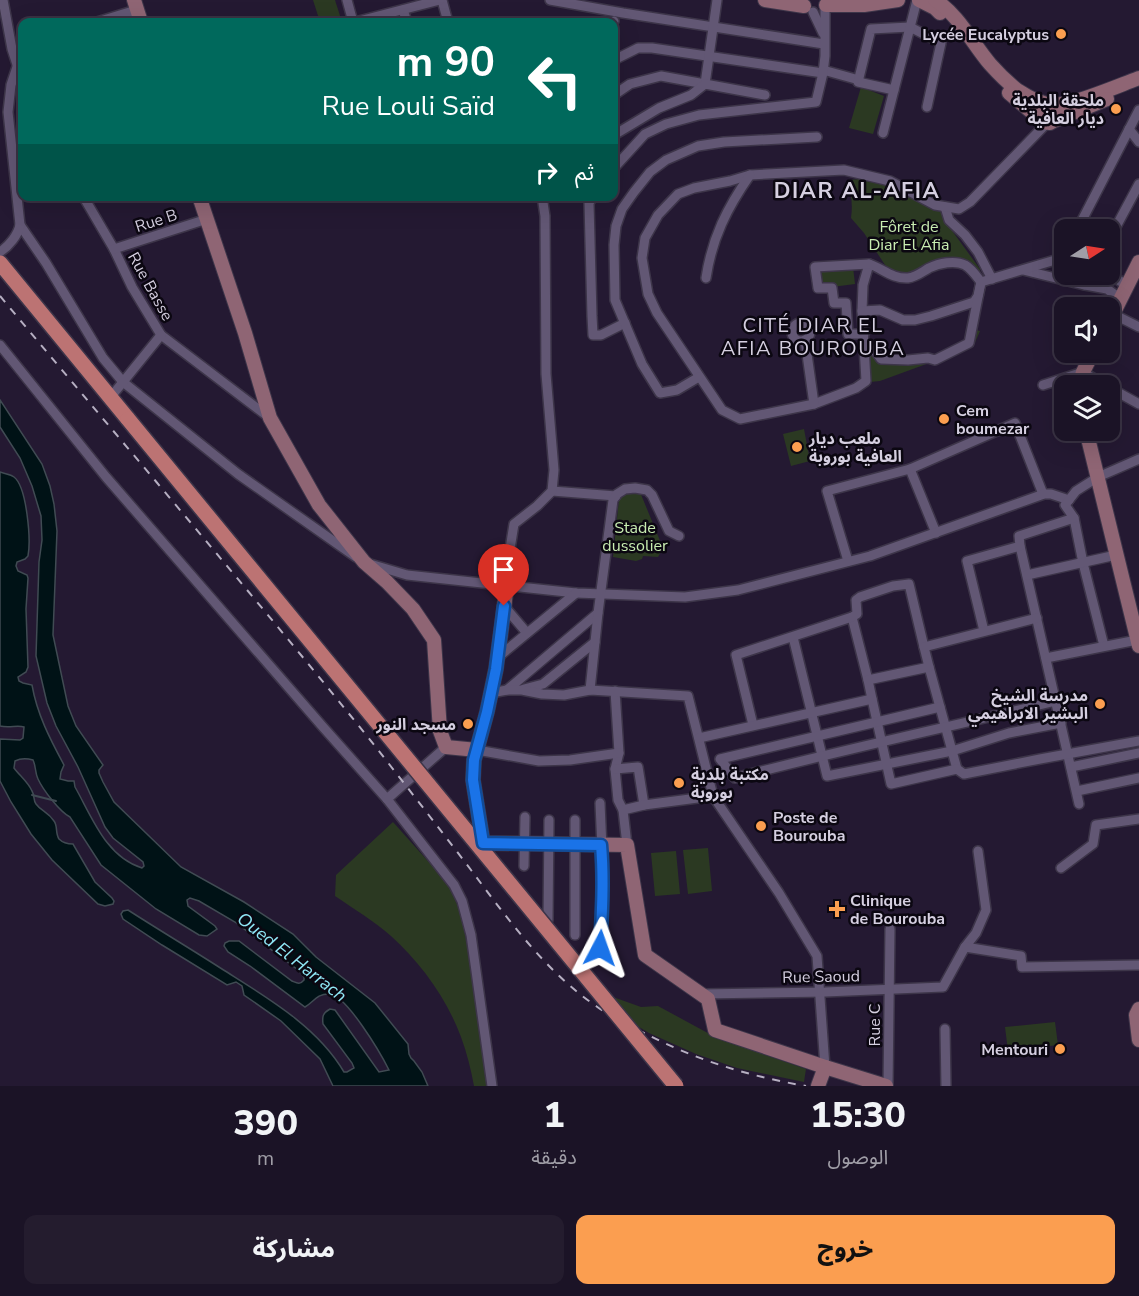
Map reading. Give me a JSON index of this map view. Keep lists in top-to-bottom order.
{
  "streets": {
    "street": [
      "Rue B",
      "Rue Basse",
      "Rue Saoud",
      "Rue C"
    ]
  },
  "crossings": [
    ["Rue B", "Rue Basse"],
    ["Rue Saoud", "Rue C"]
  ],
  "districts": ["DIAR AL-AFIA", "CITÉ DIAR EL AFIA BOUROUBA"],
  "water": ["Oued El Harrach"],
  "parks": ["Fôret de Diar El Afia", "Stade dussolier"],
  "places": {
    "other": [
      "Lycée Eucalyptus",
      "ملحقة البلدية ديار العافية",
      "Cem boumezar",
      "ملعب ديار العافية بوروبة",
      "مدرسة الشيخ البشير الابراهيمي",
      "مسجد النور",
      "مكتبة بلدية بوروبة",
      "Poste de Bourouba",
      "Mentouri"
    ],
    "health": ["Clinique de Bourouba"]
  },
  "north": "right",
  "page": {
    "turn": ["90 m", "Rue Louli Saïd"],
    "then": "ثم",
    "eta": [
      "15:30",
      "الوصول",
      "1",
      "دقيقة",
      "390",
      "m"
    ],
    "buttons": ["خروج", "مشاركة"]
  }
}
